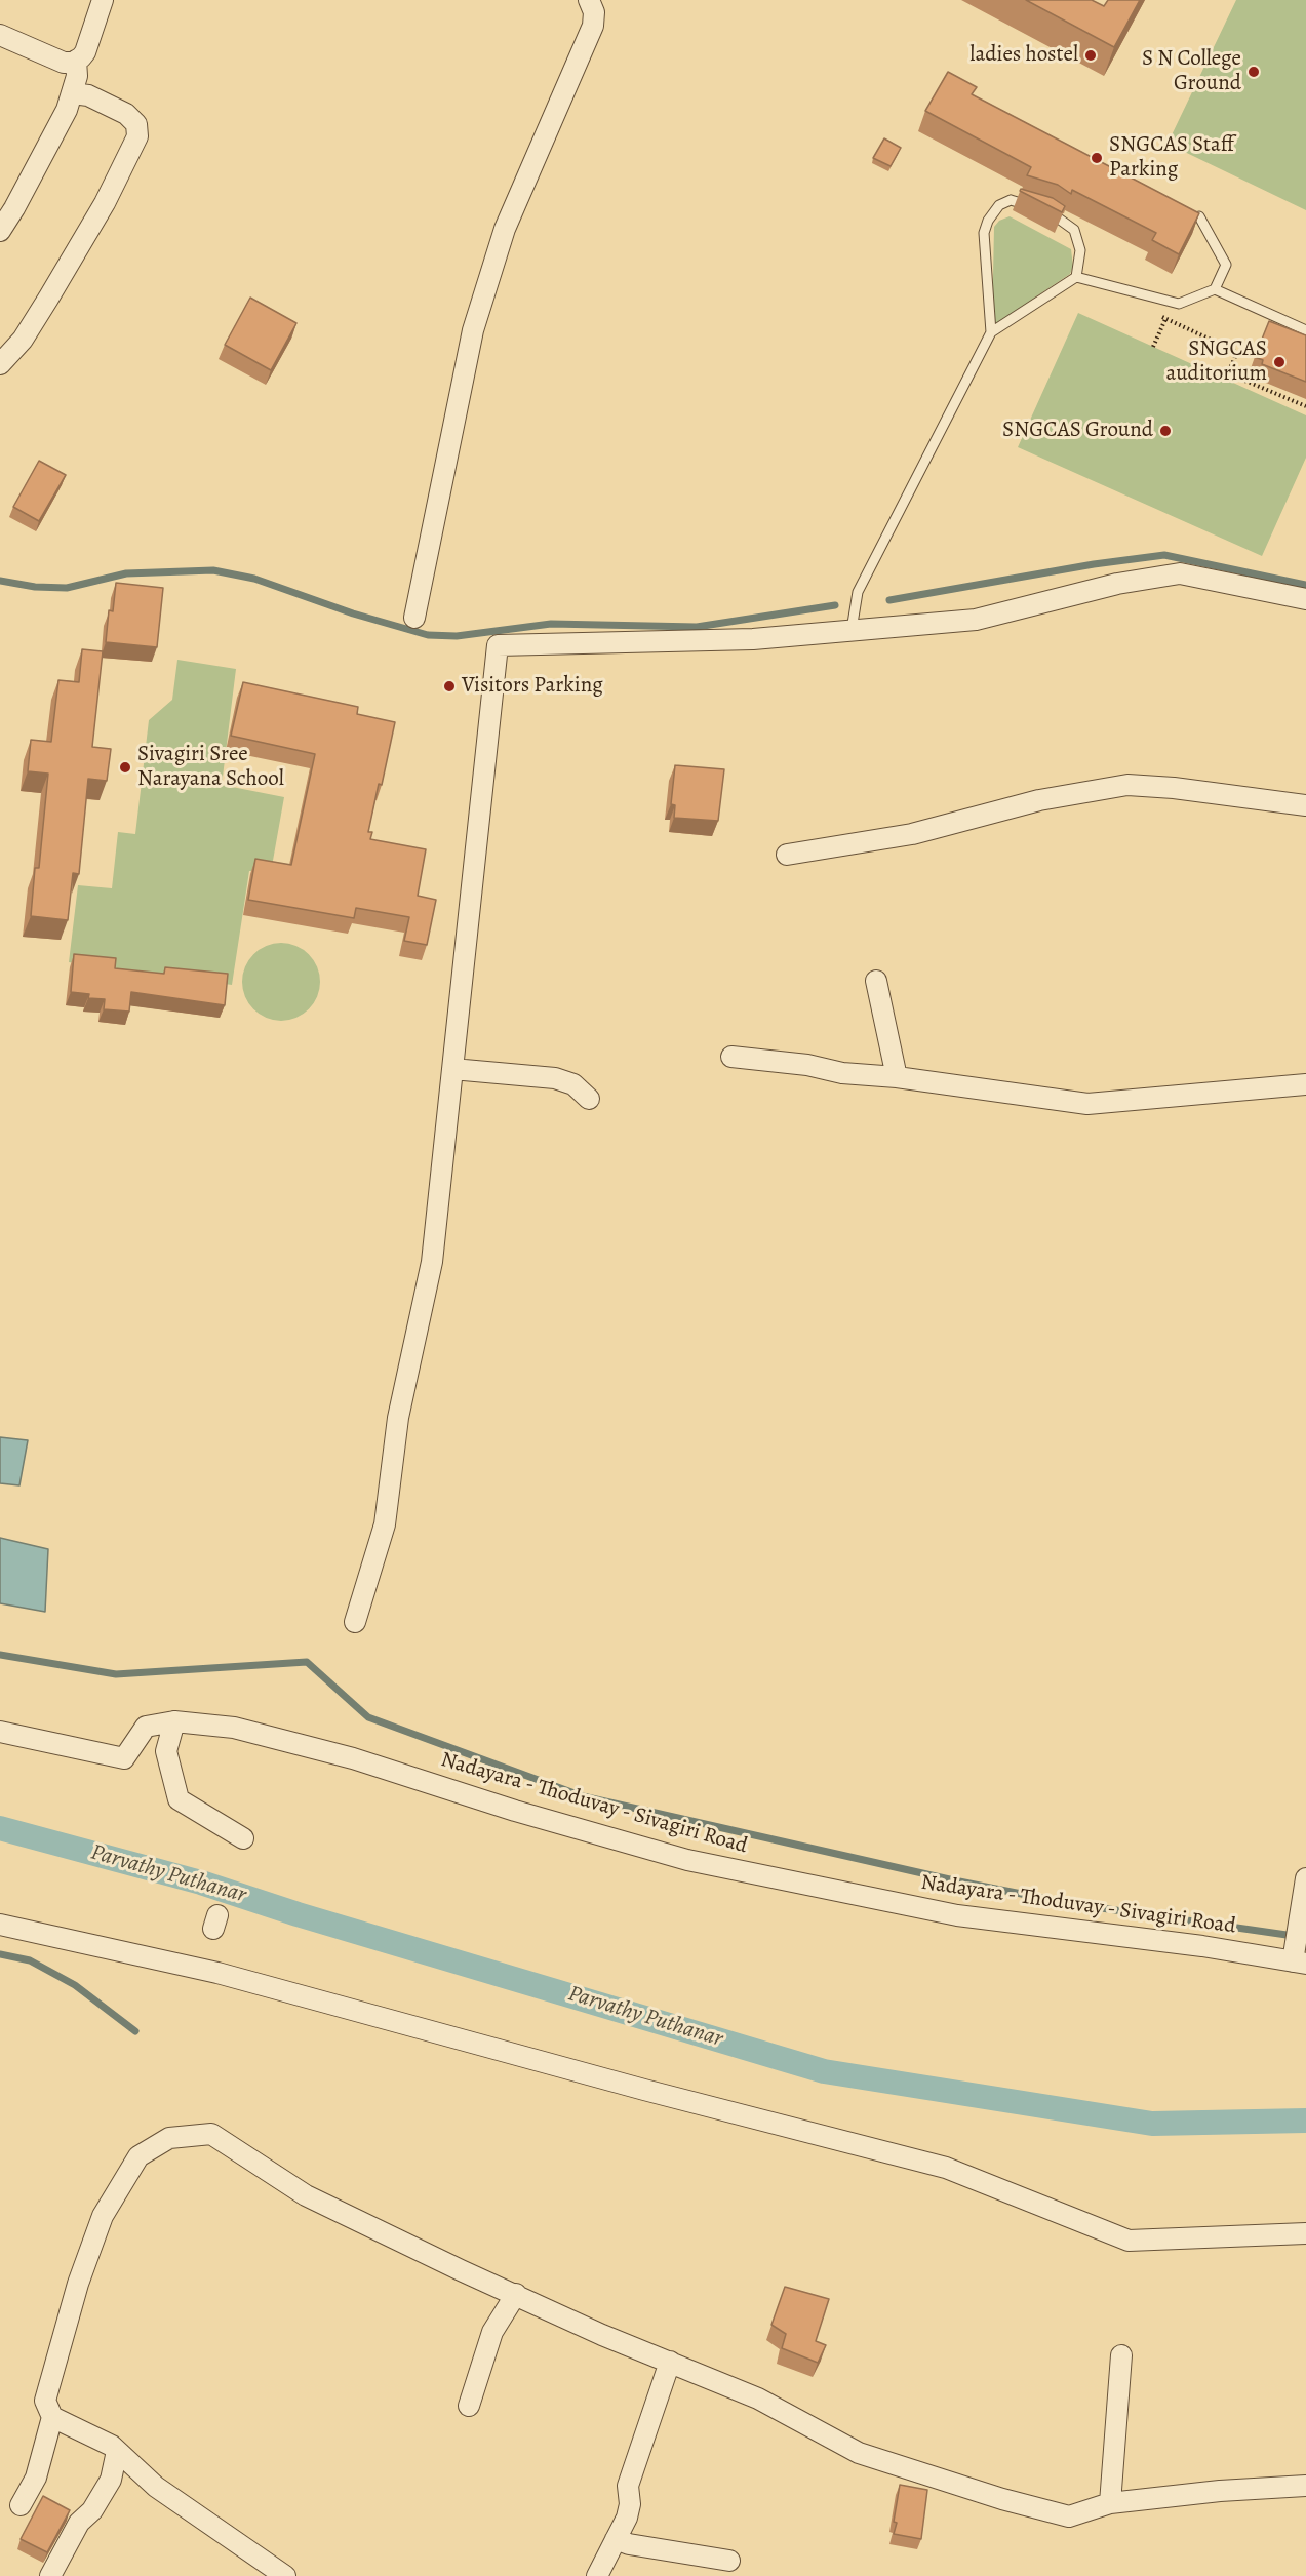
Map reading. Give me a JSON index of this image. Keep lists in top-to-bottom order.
{
  "streets": {
    "street": ["Nadayara - Thoduvay - Sivagiri Road"]
  },
  "water": ["Parvathy Puthanar"],
  "places": [
    "ladies hostel",
    "S N College Ground",
    "SNGCAS Staff Parking",
    "SNGCAS auditorium",
    "SNGCAS Ground",
    "Visitors Parking",
    "Sivagiri Sree Narayana School"
  ]
}
